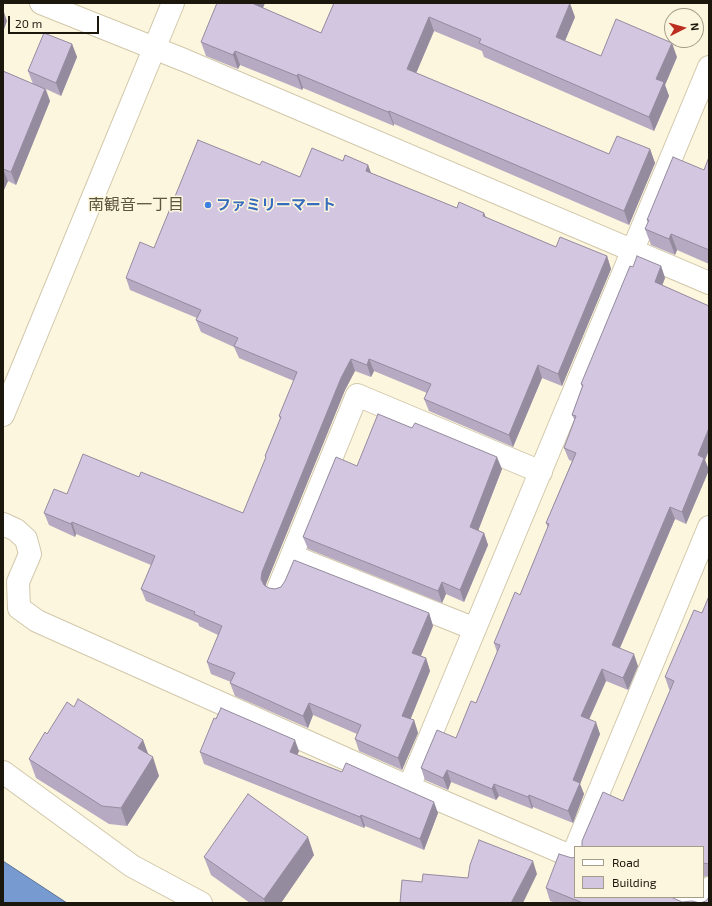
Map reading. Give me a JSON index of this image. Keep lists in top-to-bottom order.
{
  "districts": ["南観音一丁目"],
  "places": ["ファミリーマート"],
  "legend": ["Road", "Building"],
  "scale_bar": "20 m",
  "north": "right"
}
